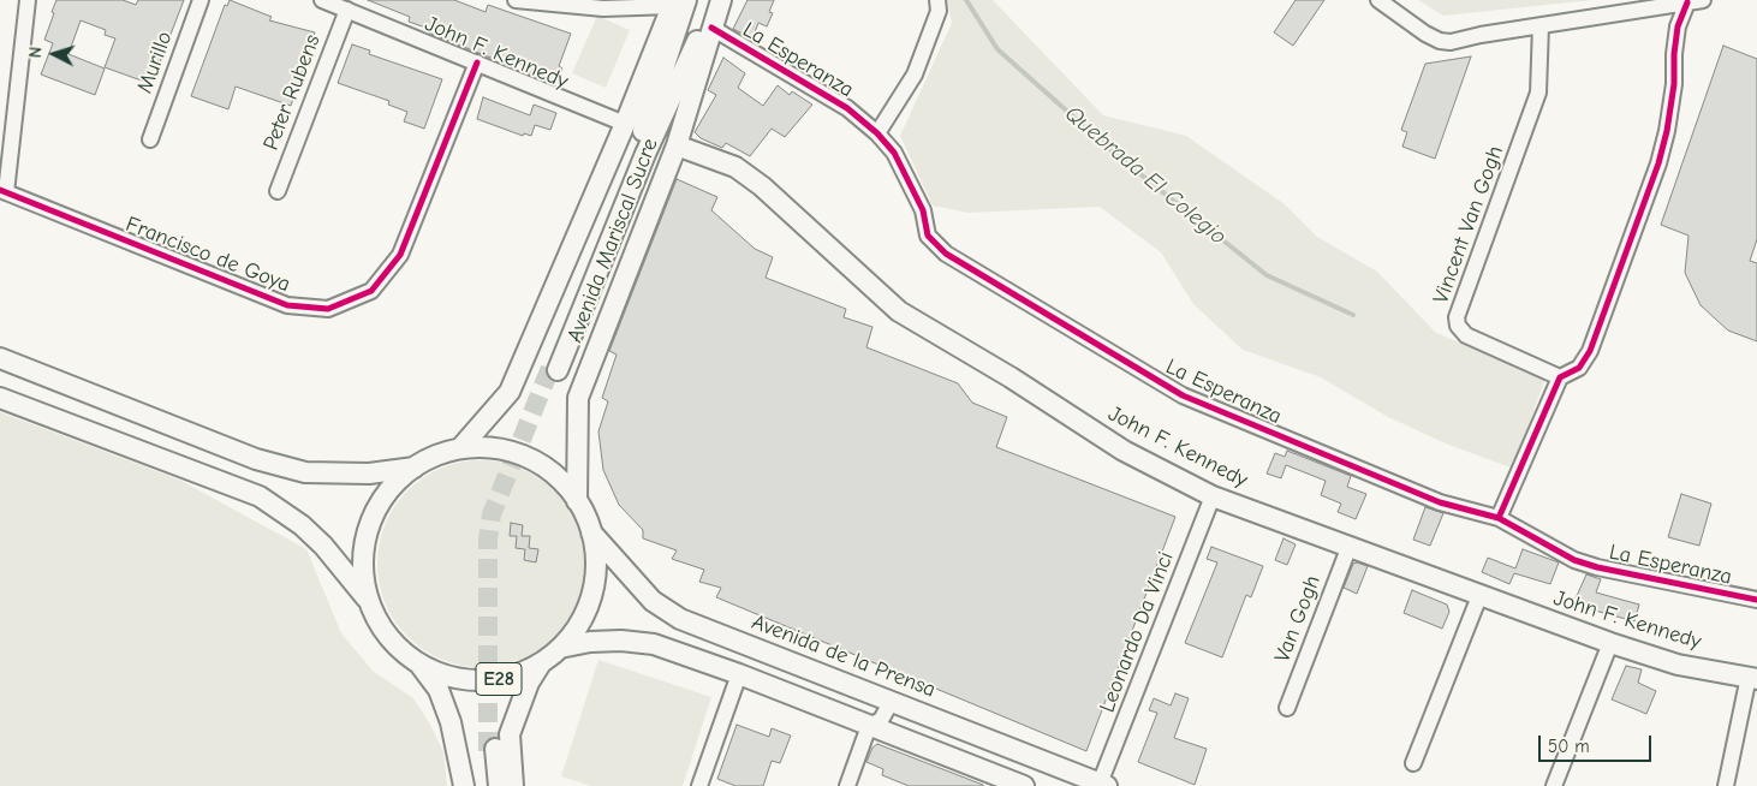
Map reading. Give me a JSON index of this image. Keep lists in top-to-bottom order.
{
  "streets": {
    "main road": [
      "John F. Kennedy",
      "Avenida Mariscal Sucre",
      "Avenida de la Prensa",
      "E28"
    ],
    "street": [
      "La Esperanza",
      "Murillo",
      "Peter Rubens",
      "Vincent Van Gogh",
      "Francisco de Goya",
      "Van Gogh",
      "Leonardo Da Vinci"
    ]
  },
  "crossings": [
    ["John F. Kennedy", "Peter Rubens"],
    ["John F. Kennedy", "Avenida Mariscal Sucre"],
    ["John F. Kennedy", "Francisco de Goya"],
    ["John F. Kennedy", "Van Gogh"],
    ["John F. Kennedy", "Leonardo Da Vinci"],
    ["La Esperanza", "Avenida Mariscal Sucre"],
    ["Avenida Mariscal Sucre", "E28"],
    ["Leonardo Da Vinci", "Avenida de la Prensa"],
    ["Avenida de la Prensa", "E28"]
  ],
  "water": ["Quebrada El Colegio"],
  "scale_bar": "50 m",
  "north": "left"
}
